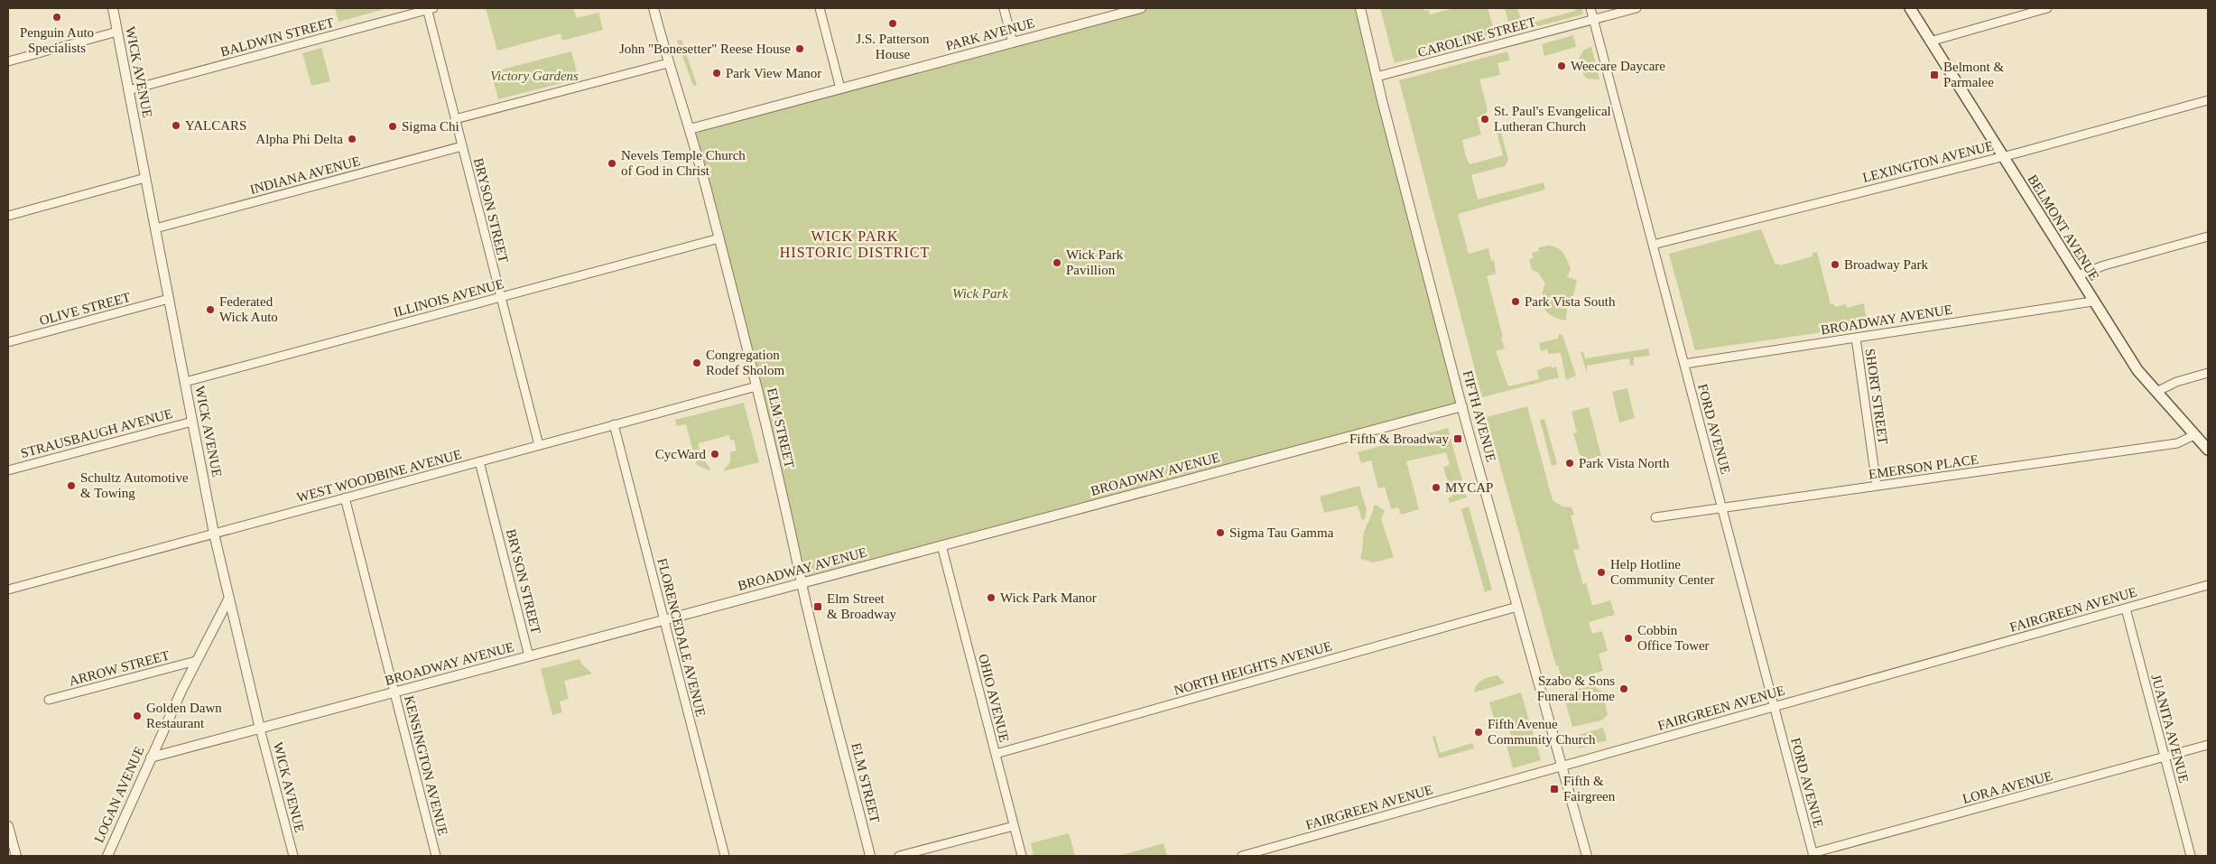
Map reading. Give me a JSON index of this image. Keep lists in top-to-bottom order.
{
  "streets": {
    "main road": ["BELMONT AVENUE"],
    "street": [
      "PARK AVENUE",
      "BALDWIN STREET",
      "CAROLINE STREET",
      "WICK AVENUE",
      "LEXINGTON AVENUE",
      "INDIANA AVENUE",
      "BRYSON STREET",
      "ILLINOIS AVENUE",
      "OLIVE STREET",
      "BROADWAY AVENUE",
      "SHORT STREET",
      "FIFTH AVENUE",
      "ELM STREET",
      "FORD AVENUE",
      "STRAUSBAUGH AVENUE",
      "EMERSON PLACE",
      "WEST WOODBINE AVENUE",
      "FAIRGREEN AVENUE",
      "FLORENCEDALE AVENUE",
      "ARROW STREET",
      "NORTH HEIGHTS AVENUE",
      "OHIO AVENUE",
      "JUANITA AVENUE",
      "KENSINGTON AVENUE",
      "LORA AVENUE",
      "LOGAN AVENUE"
    ]
  },
  "crossings": [
    ["PARK AVENUE", "ELM STREET"],
    ["BALDWIN STREET", "WICK AVENUE"],
    ["BALDWIN STREET", "BRYSON STREET"],
    ["CAROLINE STREET", "FIFTH AVENUE"],
    ["CAROLINE STREET", "FORD AVENUE"],
    ["WICK AVENUE", "INDIANA AVENUE"],
    ["WICK AVENUE", "ILLINOIS AVENUE"],
    ["WICK AVENUE", "OLIVE STREET"],
    ["WICK AVENUE", "BROADWAY AVENUE"],
    ["WICK AVENUE", "STRAUSBAUGH AVENUE"],
    ["WICK AVENUE", "WEST WOODBINE AVENUE"],
    ["WICK AVENUE", "LOGAN AVENUE"],
    ["LEXINGTON AVENUE", "BELMONT AVENUE"],
    ["LEXINGTON AVENUE", "FORD AVENUE"],
    ["INDIANA AVENUE", "BRYSON STREET"],
    ["BRYSON STREET", "ILLINOIS AVENUE"],
    ["BRYSON STREET", "BROADWAY AVENUE"],
    ["BRYSON STREET", "WEST WOODBINE AVENUE"],
    ["BELMONT AVENUE", "BROADWAY AVENUE"],
    ["BELMONT AVENUE", "EMERSON PLACE"],
    ["ILLINOIS AVENUE", "ELM STREET"],
    ["BROADWAY AVENUE", "SHORT STREET"],
    ["BROADWAY AVENUE", "FIFTH AVENUE"],
    ["BROADWAY AVENUE", "ELM STREET"],
    ["BROADWAY AVENUE", "FORD AVENUE"],
    ["BROADWAY AVENUE", "FLORENCEDALE AVENUE"],
    ["BROADWAY AVENUE", "OHIO AVENUE"],
    ["BROADWAY AVENUE", "KENSINGTON AVENUE"],
    ["BROADWAY AVENUE", "LOGAN AVENUE"],
    ["SHORT STREET", "EMERSON PLACE"],
    ["FIFTH AVENUE", "FAIRGREEN AVENUE"],
    ["FIFTH AVENUE", "NORTH HEIGHTS AVENUE"],
    ["ELM STREET", "WEST WOODBINE AVENUE"],
    ["FORD AVENUE", "EMERSON PLACE"],
    ["FORD AVENUE", "FAIRGREEN AVENUE"],
    ["FORD AVENUE", "LORA AVENUE"],
    ["WEST WOODBINE AVENUE", "FLORENCEDALE AVENUE"],
    ["WEST WOODBINE AVENUE", "KENSINGTON AVENUE"],
    ["FAIRGREEN AVENUE", "JUANITA AVENUE"],
    ["ARROW STREET", "LOGAN AVENUE"],
    ["NORTH HEIGHTS AVENUE", "OHIO AVENUE"],
    ["JUANITA AVENUE", "LORA AVENUE"]
  ],
  "districts": ["WICK PARK HISTORIC DISTRICT"],
  "parks": ["Victory Gardens", "Wick Park"],
  "places": {
    "other": [
      "Penguin Auto Specialists",
      "J.S. Patterson House",
      "John \"Bonesetter\" Reese House",
      "Weecare Daycare",
      "Park View Manor",
      "St. Paul's Evangelical Lutheran Church",
      "YALCARS",
      "Sigma Chi",
      "Alpha Phi Delta",
      "Nevels Temple Church of God in Christ",
      "Wick Park Pavillion",
      "Broadway Park",
      "Park Vista South",
      "Federated Wick Auto",
      "Congregation Rodef Sholom",
      "CycWard",
      "Park Vista North",
      "Schultz Automotive & Towing",
      "MYCAP",
      "Sigma Tau Gamma",
      "Help Hotline Community Center",
      "Wick Park Manor",
      "Cobbin Office Tower",
      "Szabo & Sons Funeral Home",
      "Golden Dawn Restaurant",
      "Fifth Avenue Community Church"
    ],
    "transit": [
      "Belmont & Parmalee",
      "Fifth & Broadway",
      "Elm Street & Broadway",
      "Fifth & Fairgreen"
    ]
  }
}
